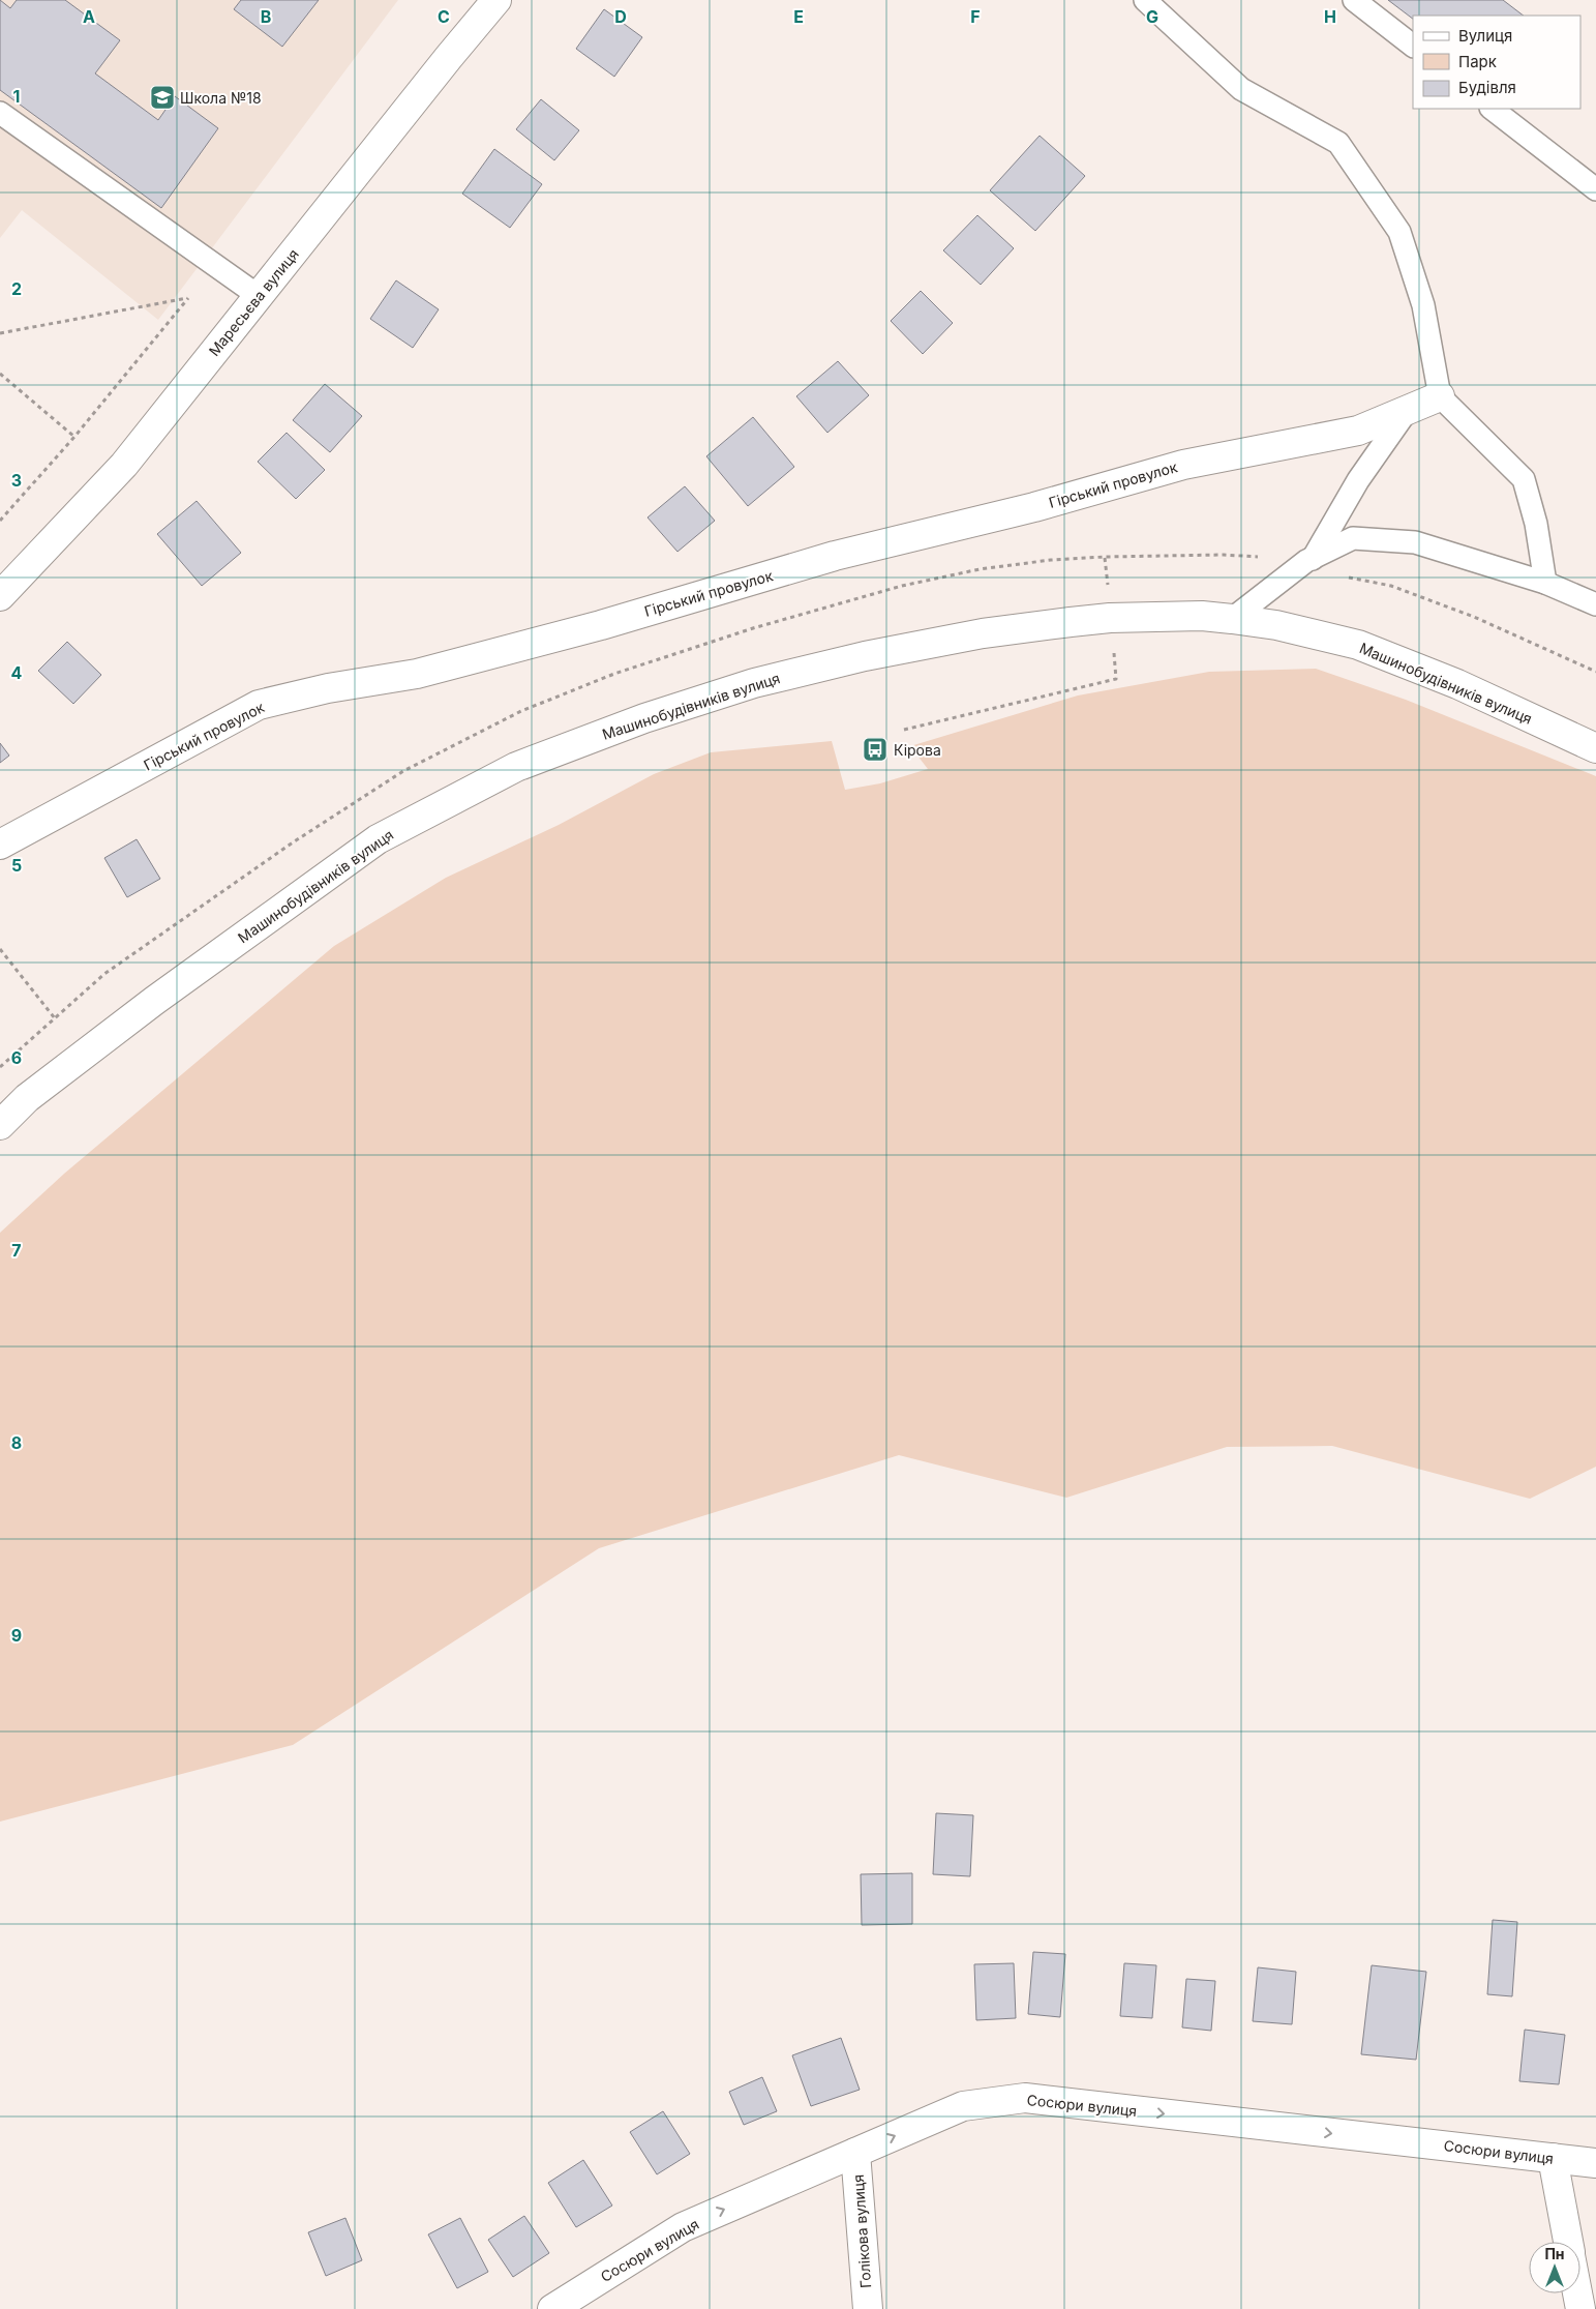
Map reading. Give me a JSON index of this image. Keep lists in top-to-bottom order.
{
  "streets": {
    "street": [
      "Маресьєва вулиця",
      "Гірський провулок",
      "Машинобудівників вулиця",
      "Сосюри вулиця",
      "Голікова вулиця"
    ]
  },
  "crossings": [
    ["Сосюри вулиця", "Голікова вулиця"]
  ],
  "one_way": ["Сосюри вулиця"],
  "places": {
    "school or university": ["Школа №18"],
    "bus stop": ["Кірова"]
  },
  "legend": ["Вулиця", "Парк", "Будівля"],
  "north": "top",
  "grid": {
    "columns": [
      "A",
      "B",
      "C",
      "D",
      "E",
      "F",
      "G",
      "H"
    ],
    "rows": [
      "1",
      "2",
      "3",
      "4",
      "5",
      "6",
      "7",
      "8",
      "9"
    ]
  }
}
